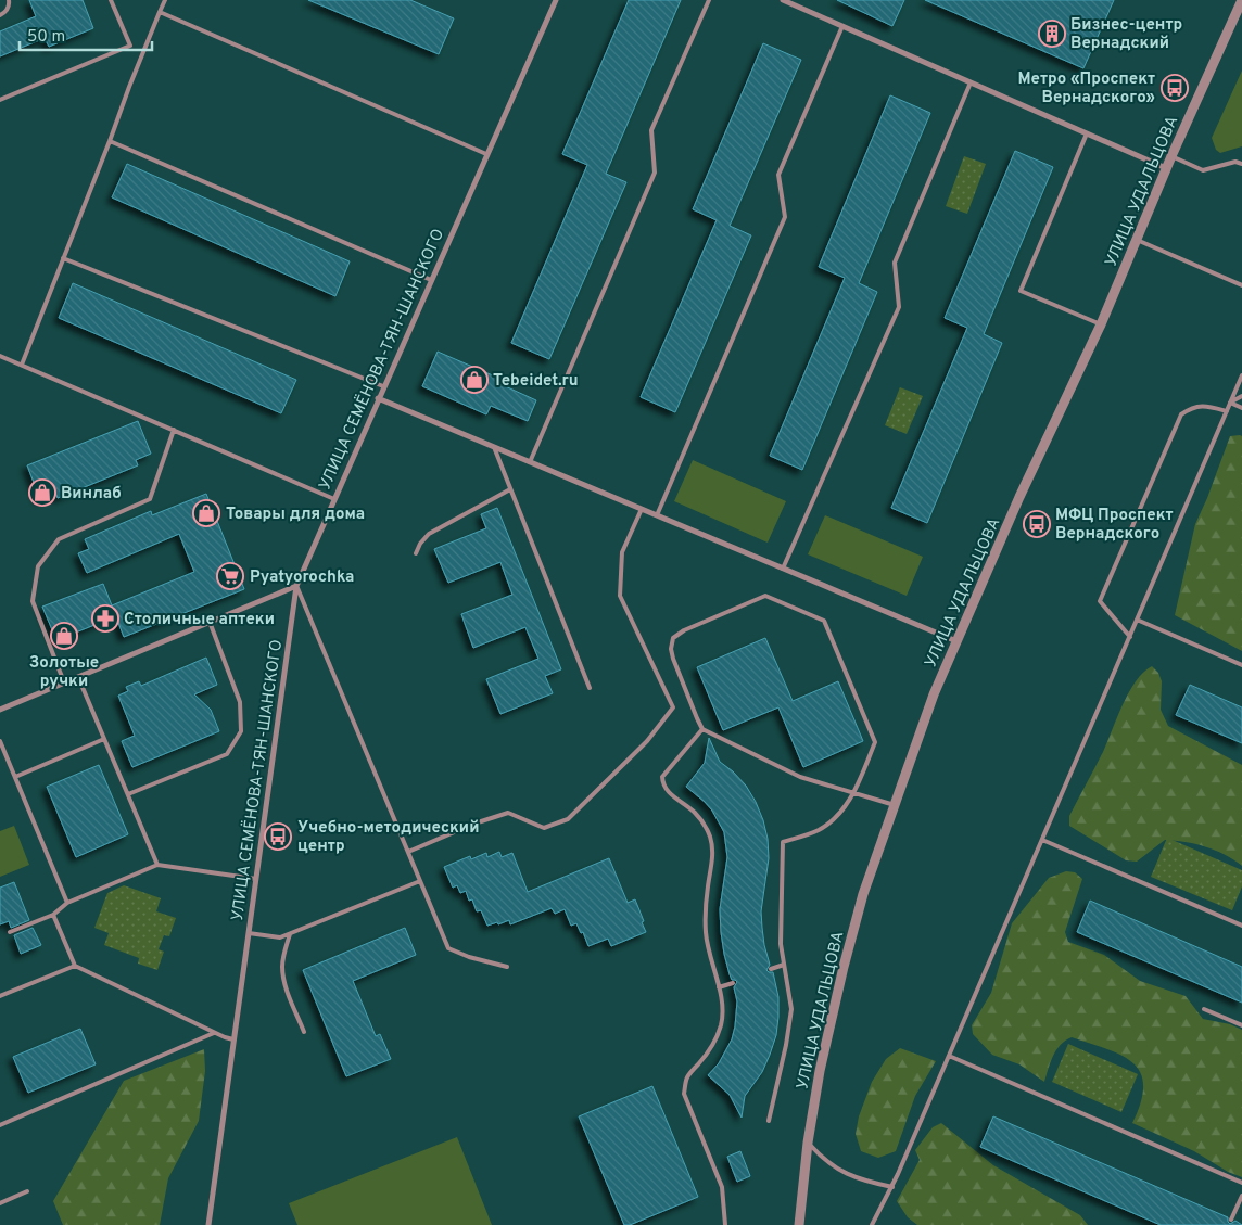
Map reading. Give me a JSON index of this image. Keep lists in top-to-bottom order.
{
  "streets": {
    "street": ["УЛИЦА УДАЛЬЦОВА", "УЛИЦА СЕМЁНОВА-ТЯН-ШАНСКОГО"]
  },
  "places": {
    "building": ["Бизнес-центр Вернадский"],
    "bus stop": ["Метро «Проспект Вернадского»", "МФЦ Проспект Вернадского", "Учебно-методический центр"],
    "shop": [
      "Tebeidet.ru",
      "Винлаб",
      "Товары для дома",
      "Золотые ручки"
    ],
    "supermarket": ["Pyatyorochka"],
    "pharmacy": ["Столичные аптеки"]
  },
  "scale_bar": "50 m"
}
